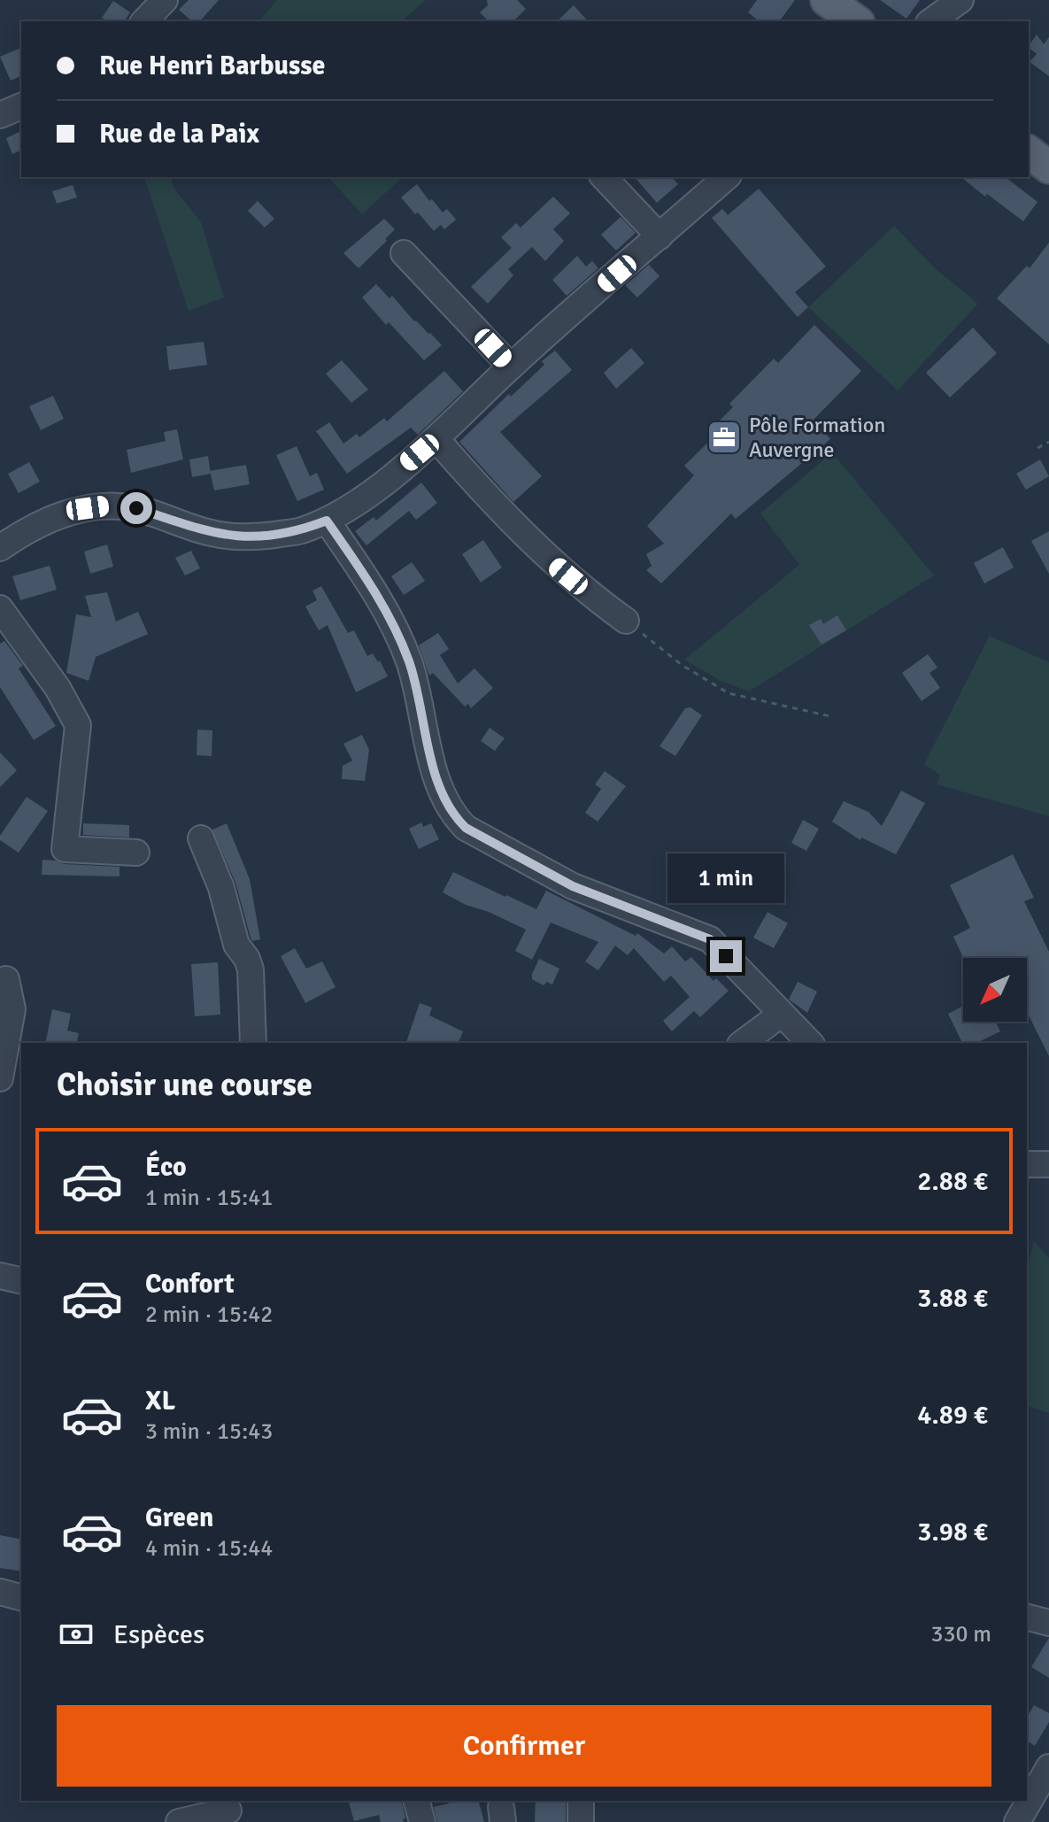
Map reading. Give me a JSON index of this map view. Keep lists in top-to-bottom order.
{
  "places": {
    "office": ["Pôle Formation Auvergne"]
  },
  "north": "bottom left",
  "page": {
    "banner": ["Rue Henri Barbusse", "Rue de la Paix"],
    "bubble": "1 min",
    "heading": "Choisir une course",
    "list": [
      {
        "name": "Éco",
        "note": "1 min · 15:41",
        "value": "2.88 €"
      },
      {
        "name": "Confort",
        "note": "2 min · 15:42",
        "value": "3.88 €"
      },
      {
        "name": "XL",
        "note": "3 min · 15:43",
        "value": "4.89 €"
      },
      {
        "name": "Green",
        "note": "4 min · 15:44",
        "value": "3.98 €"
      }
    ],
    "pay": ["Espèces", "330 m"],
    "buttons": "Confirmer"
  }
}
